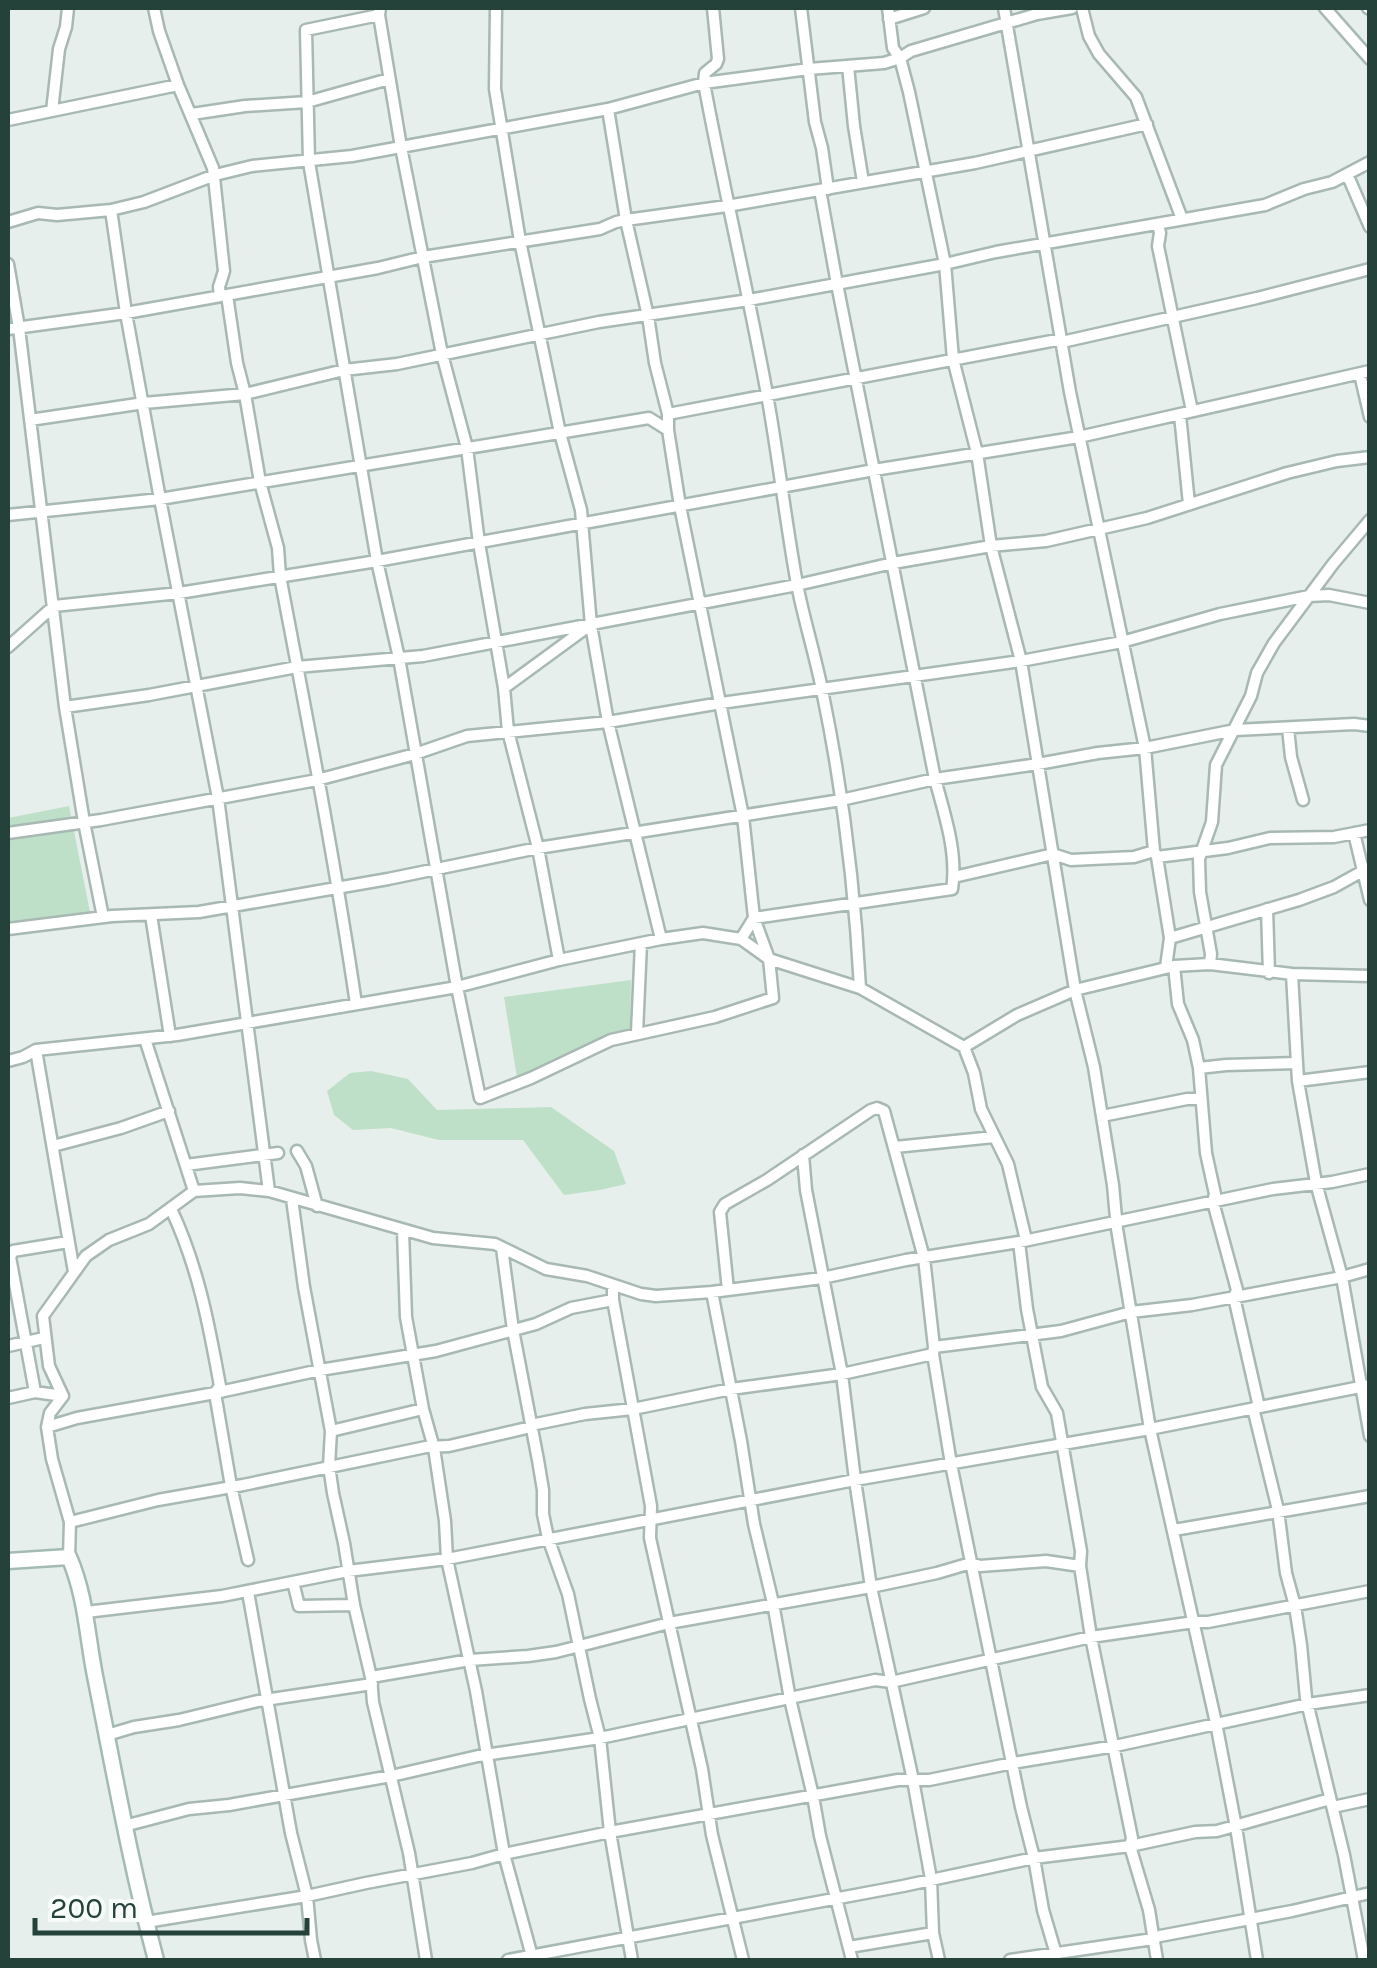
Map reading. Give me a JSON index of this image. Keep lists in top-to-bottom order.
{
  "scale_bar": "200 m"
}
